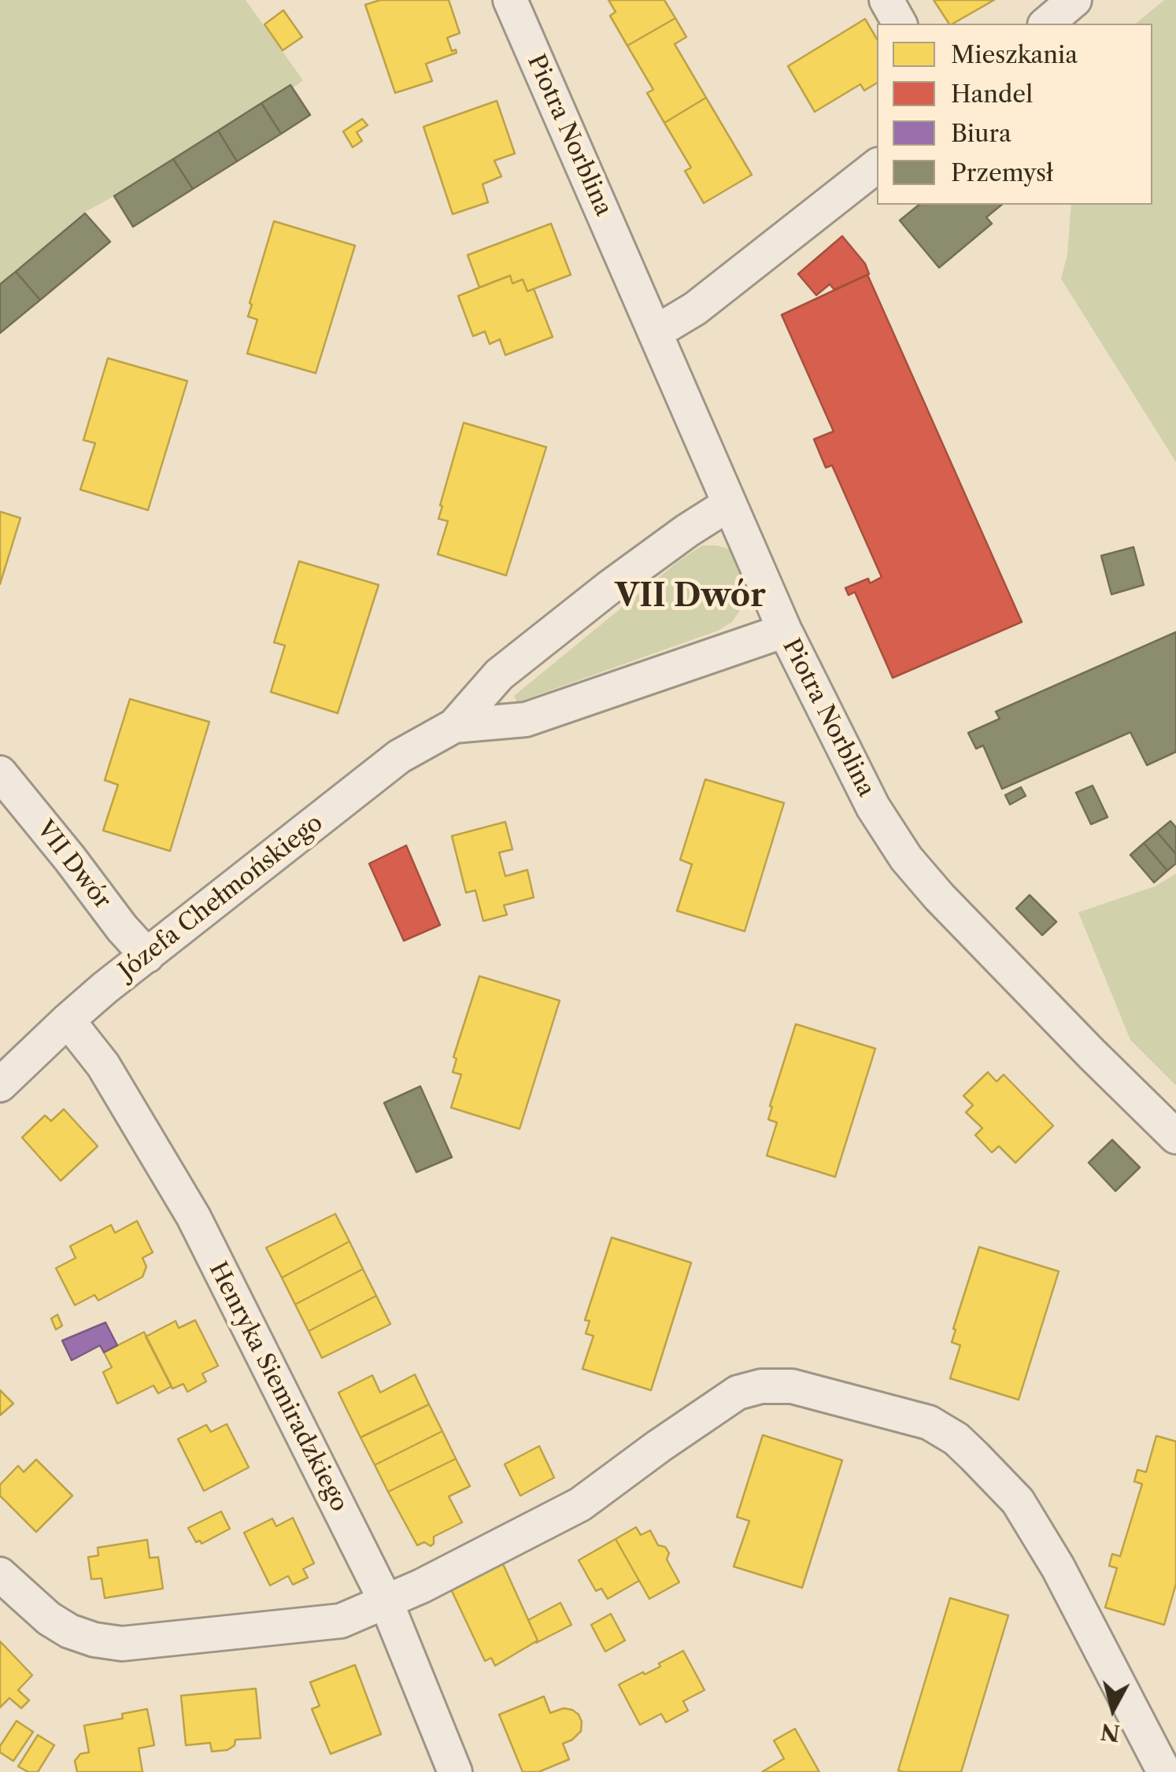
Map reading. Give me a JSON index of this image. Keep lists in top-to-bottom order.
{
  "streets": {
    "street": [
      "Piotra Norblina",
      "VII Dwór",
      "Józefa Chełmońskiego",
      "Henryka Siemiradzkiego"
    ]
  },
  "crossings": [
    ["Piotra Norblina", "Józefa Chełmońskiego"],
    ["VII Dwór", "Józefa Chełmońskiego"],
    ["Józefa Chełmońskiego", "Henryka Siemiradzkiego"]
  ],
  "districts": ["VII Dwór"],
  "legend": [
    "Mieszkania",
    "Handel",
    "Biura",
    "Przemysł"
  ],
  "north": "bottom"
}
